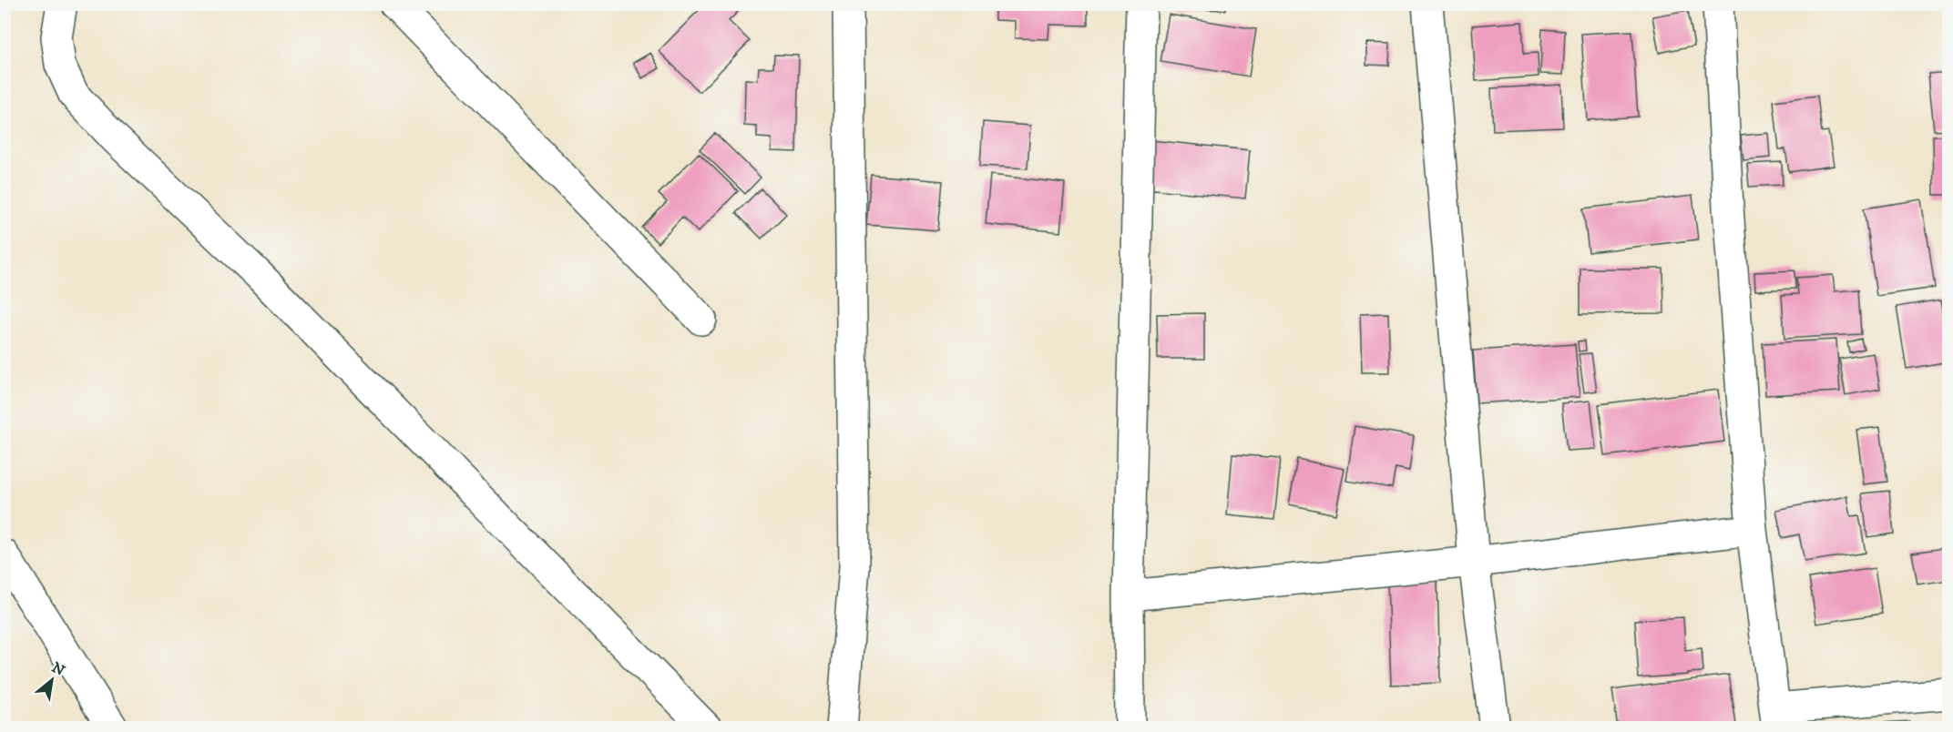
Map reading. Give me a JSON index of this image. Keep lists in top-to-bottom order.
{
  "north": "top right"
}
